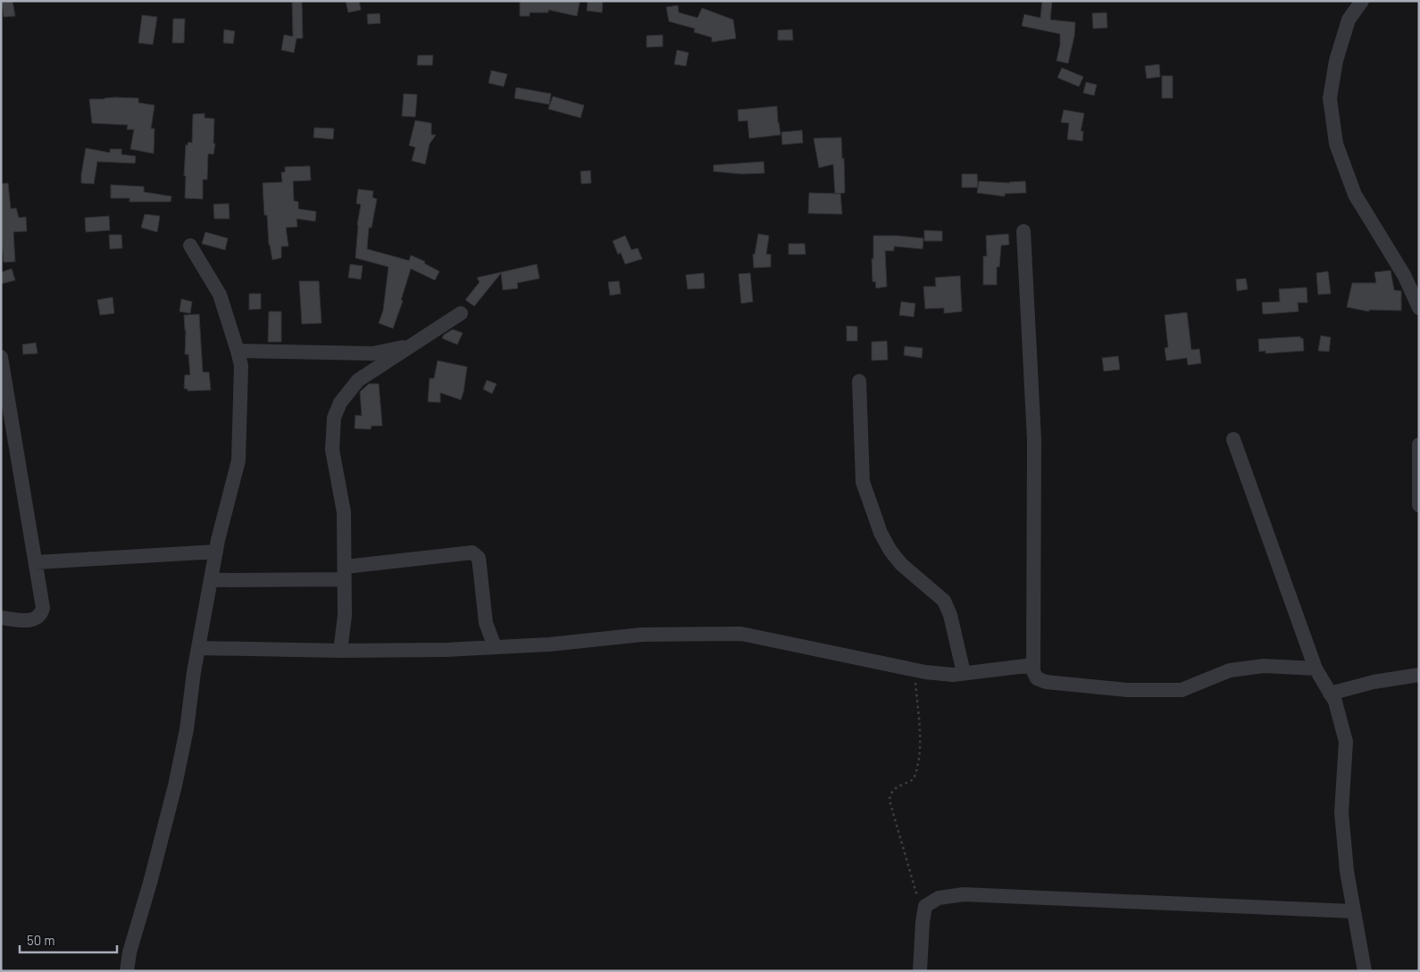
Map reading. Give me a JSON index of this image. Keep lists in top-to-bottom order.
{
  "scale_bar": "50 m"
}
